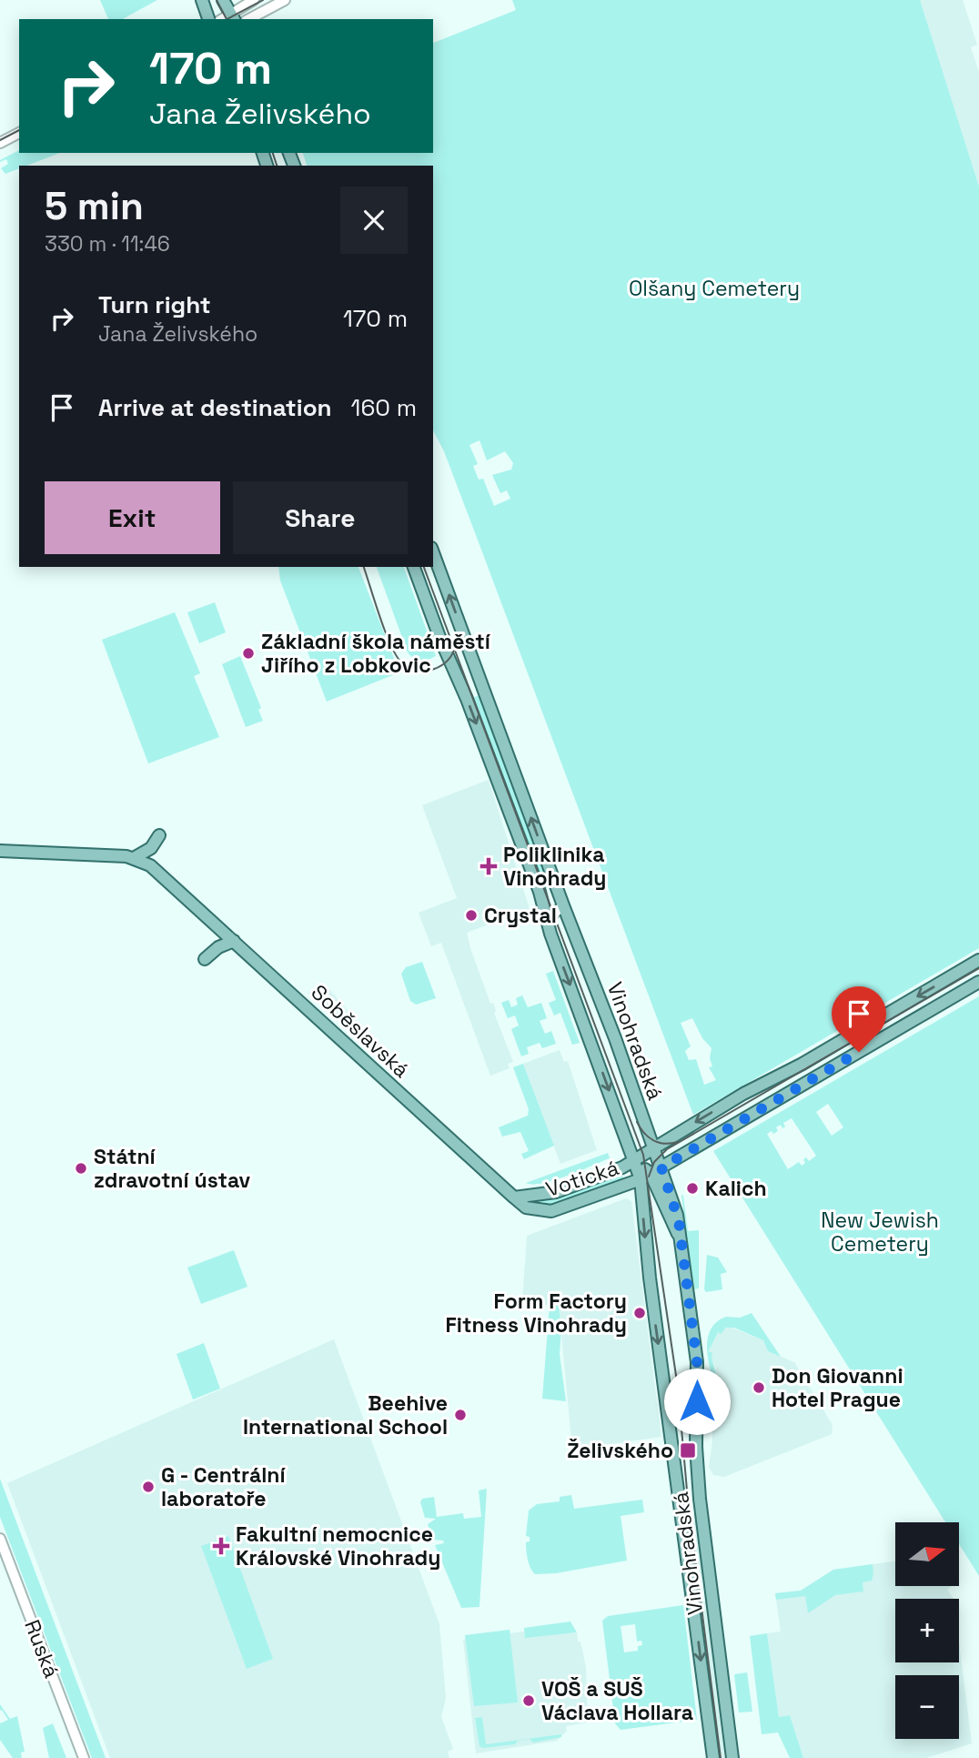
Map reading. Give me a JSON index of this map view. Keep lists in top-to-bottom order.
{
  "streets": {
    "main road": ["Soběslavská", "Vinohradská", "Votická"],
    "street": ["Ruská"]
  },
  "crossings": [
    ["Soběslavská", "Votická"],
    ["Vinohradská", "Votická"]
  ],
  "parks": ["Olšany Cemetery", "New Jewish Cemetery"],
  "places": {
    "other": [
      "Základní škola náměstí Jiřího z Lobkovic",
      "Crystal",
      "Státní zdravotní ústav",
      "Kalich",
      "Form Factory Fitness Vinohrady",
      "Don Giovanni Hotel Prague",
      "Beehive International School",
      "G - Centrální laboratoře",
      "VOŠ a SUŠ Václava Hollara"
    ],
    "health": ["Poliklinika Vinohrady", "Fakultní nemocnice Královské Vinohrady"],
    "transit": ["Želivského"]
  },
  "north": "right",
  "page": {
    "turn": ["170 m", "Jana Želivského"],
    "heading": ["5 min", "330 m · 11:46"],
    "list": [
      {
        "name": "Turn right",
        "note": "Jana Želivského",
        "value": "170 m"
      },
      {
        "name": "Arrive at destination",
        "value": "160 m"
      }
    ],
    "buttons": ["Exit", "Share"],
    "map_buttons": ["+", "−"]
  }
}
